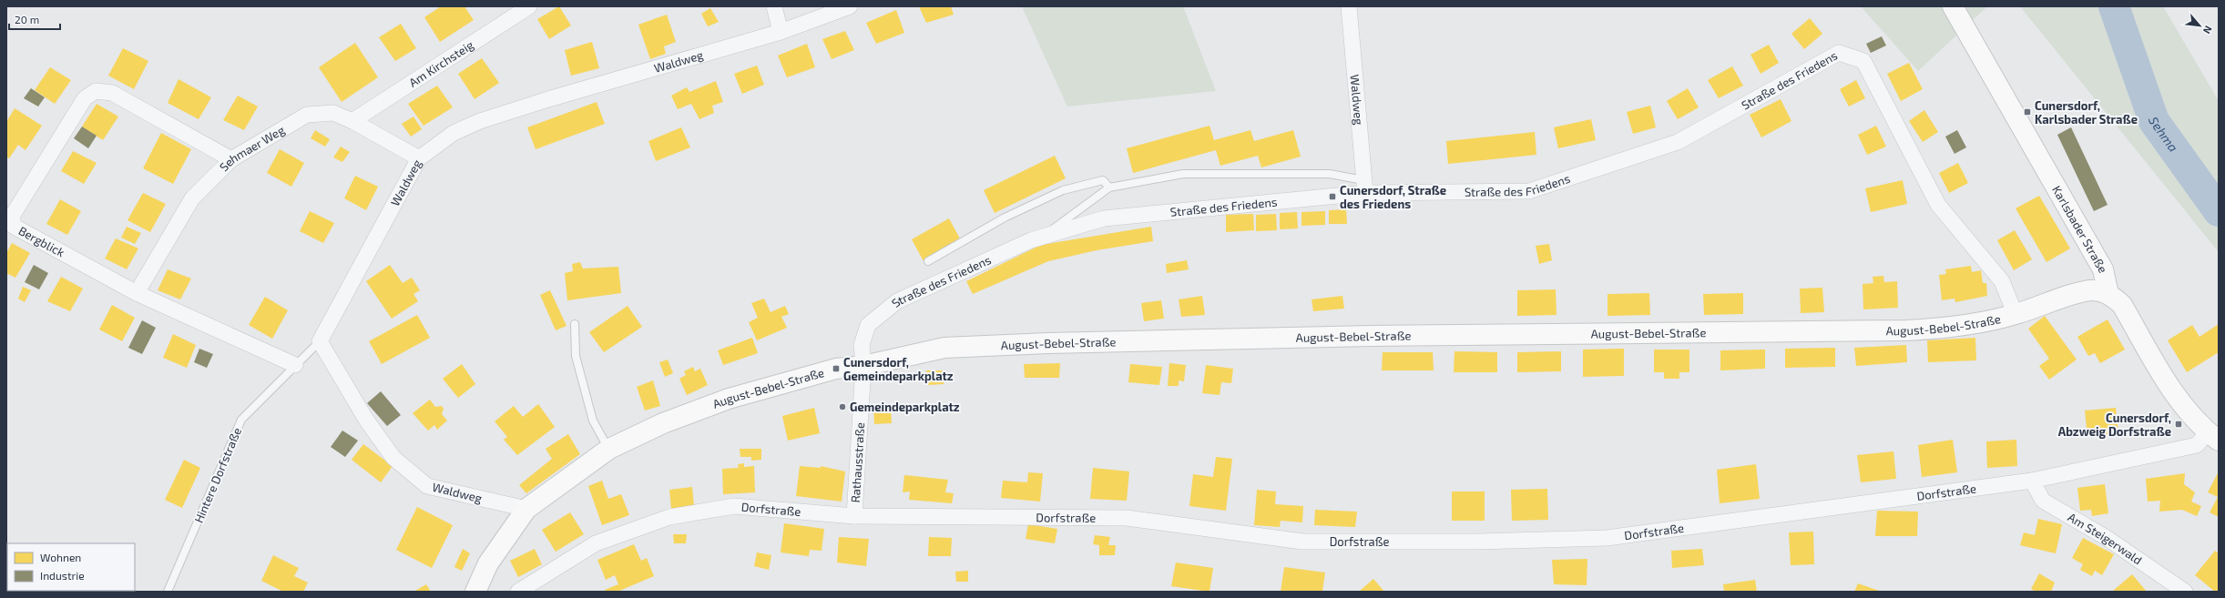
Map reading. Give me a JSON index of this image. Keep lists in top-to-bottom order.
{
  "streets": {
    "main road": ["Karlsbader Straße", "August-Bebel-Straße"],
    "street": [
      "Waldweg",
      "Am Kirchsteig",
      "Straße des Friedens",
      "Sehmaer Weg",
      "Bergblick",
      "Rathausstraße",
      "Dorfstraße",
      "Am Steigerwald"
    ],
    "lane": ["Hintere Dorfstraße"]
  },
  "crossings": [
    ["Waldweg", "Straße des Friedens"],
    ["Waldweg", "Sehmaer Weg"],
    ["Waldweg", "August-Bebel-Straße"],
    ["Waldweg", "Hintere Dorfstraße"],
    ["Am Kirchsteig", "Sehmaer Weg"],
    ["Straße des Friedens", "August-Bebel-Straße"],
    ["Straße des Friedens", "Rathausstraße"],
    ["Sehmaer Weg", "Bergblick"],
    ["Karlsbader Straße", "August-Bebel-Straße"],
    ["Bergblick", "Hintere Dorfstraße"],
    ["August-Bebel-Straße", "Rathausstraße"],
    ["Rathausstraße", "Dorfstraße"],
    ["Dorfstraße", "Am Steigerwald"]
  ],
  "water": ["Sehma"],
  "places": {
    "transit": [
      "Cunersdorf, Karlsbader Straße",
      "Cunersdorf, Straße des Friedens",
      "Cunersdorf, Gemeindeparkplatz",
      "Cunersdorf, Abzweig Dorfstraße"
    ],
    "other": ["Gemeindeparkplatz"]
  },
  "legend": ["Wohnen", "Industrie"],
  "scale_bar": "20 m",
  "north": "bottom right"
}
